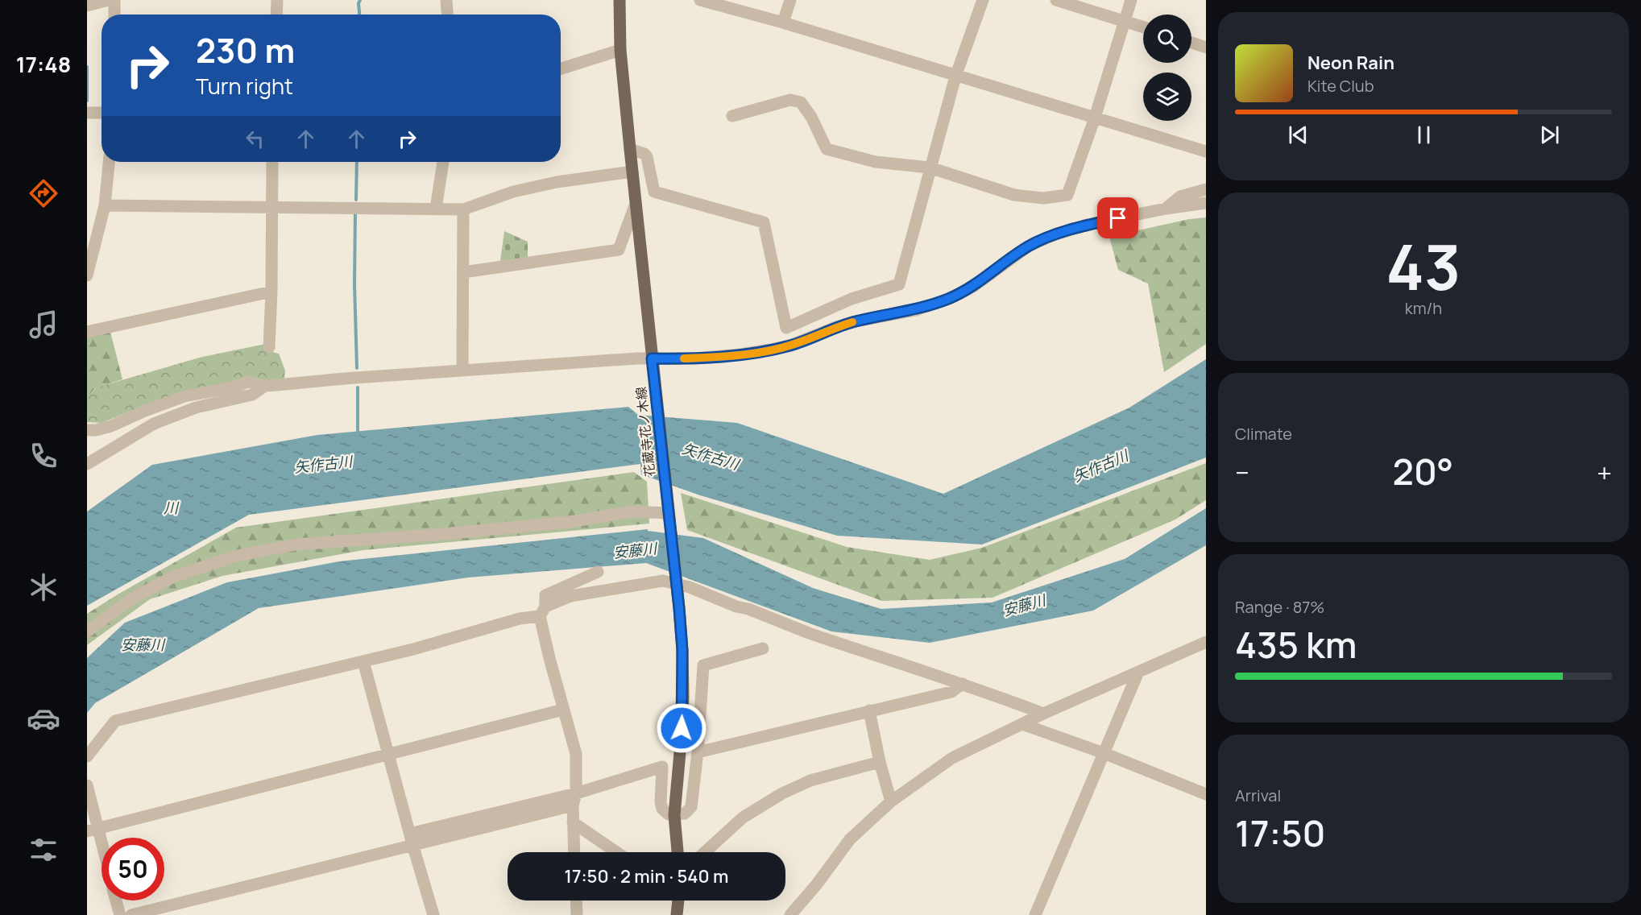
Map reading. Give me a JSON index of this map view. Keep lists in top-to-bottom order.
{
  "streets": {
    "main road": ["花蔵寺花ノ木線"]
  },
  "water": ["矢作古川", "川", "安藤川"],
  "page": {
    "tabs": "17:48",
    "turn": ["230 m", "Turn right"],
    "song": ["Neon Rain", "Kite Club"],
    "tile": [
      ["43", "km/h"],
      "Climate",
      ["Range · 87%", "435 km"],
      ["Arrival", "17:50"]
    ],
    "heat": ["−", "20°", "+"],
    "limit": "50",
    "trip": "17:50 · 2 min · 540 m"
  }
}
